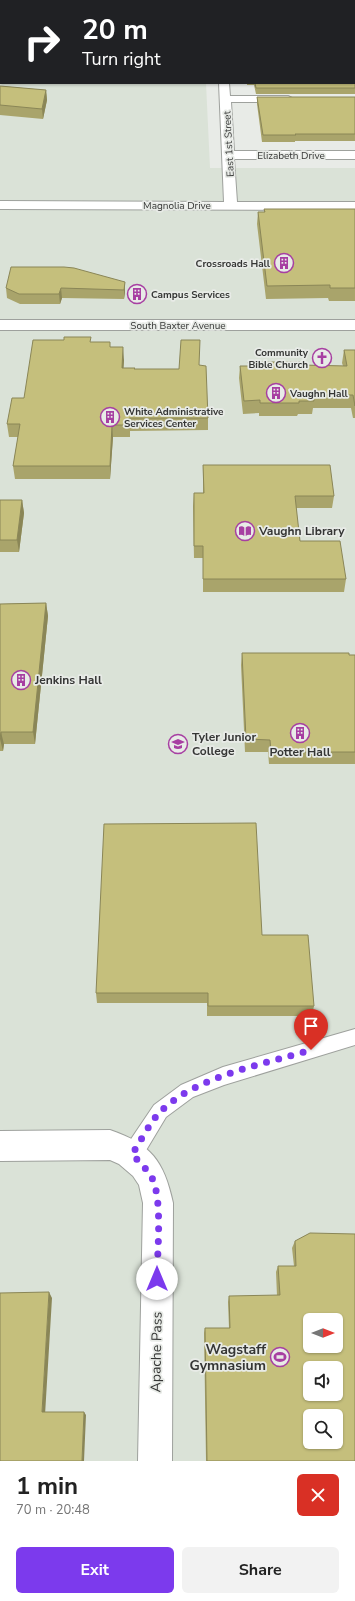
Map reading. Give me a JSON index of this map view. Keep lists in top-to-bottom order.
{
  "streets": {
    "street": [
      "East 1st Street",
      "Elizabeth Drive",
      "Magnolia Drive",
      "South Baxter Avenue",
      "Apache Pass"
    ]
  },
  "crossings": [
    ["East 1st Street", "Elizabeth Drive"],
    ["East 1st Street", "Magnolia Drive"]
  ],
  "places": {
    "building": [
      "Crossroads Hall",
      "Campus Services",
      "Vaughn Hall",
      "White Administrative Services Center",
      "Jenkins Hall",
      "Potter Hall"
    ],
    "church": ["Community Bible Church"],
    "library": ["Vaughn Library"],
    "school or university": ["Tyler Junior College"],
    "sports": ["Wagstaff Gymnasium"]
  },
  "north": "right",
  "page": {
    "turn": ["20 m", "Turn right"],
    "heading": ["1 min", "70 m · 20:48"],
    "buttons": ["Exit", "Share"]
  }
}
